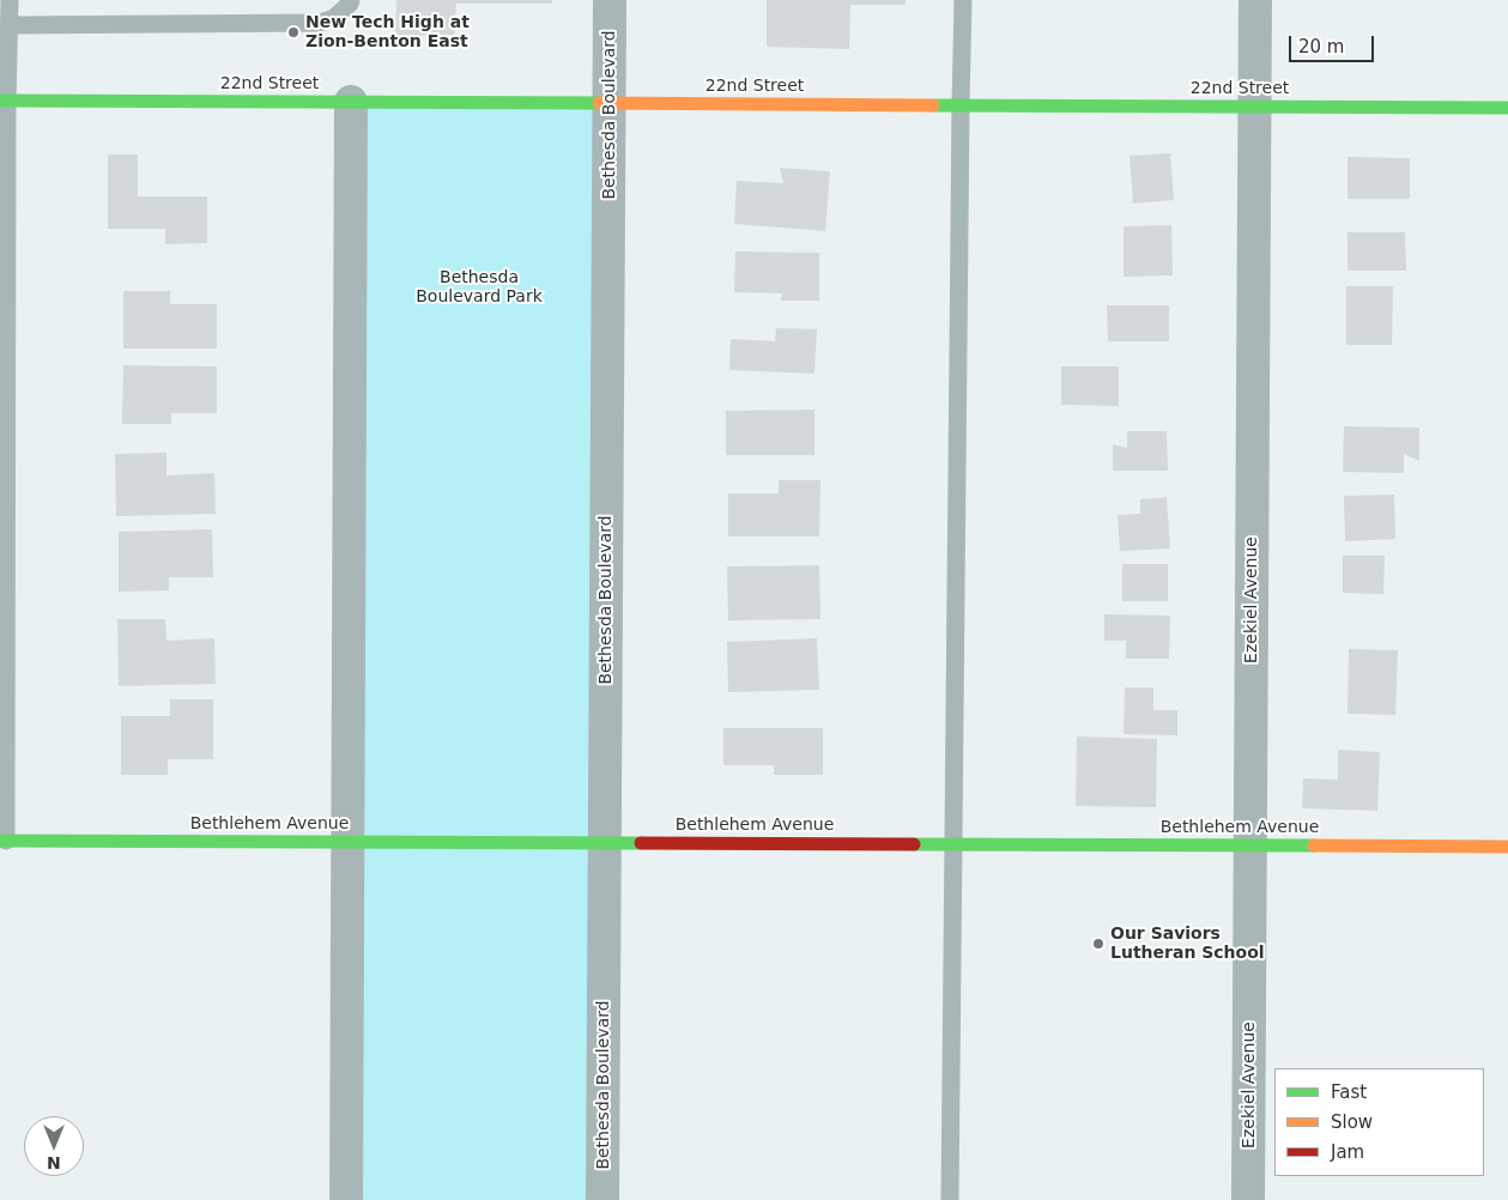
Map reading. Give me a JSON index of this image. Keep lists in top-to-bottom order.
{
  "streets": {
    "street": [
      "22nd Street",
      "Bethesda Boulevard",
      "Ezekiel Avenue",
      "Bethlehem Avenue"
    ]
  },
  "crossings": [
    ["22nd Street", "Bethesda Boulevard"],
    ["22nd Street", "Ezekiel Avenue"],
    ["Bethesda Boulevard", "Bethlehem Avenue"],
    ["Ezekiel Avenue", "Bethlehem Avenue"]
  ],
  "parks": ["Bethesda Boulevard Park"],
  "places": ["New Tech High at Zion-Benton East", "Our Saviors Lutheran School"],
  "legend": ["Fast", "Slow", "Jam"],
  "scale_bar": "20 m",
  "north": "bottom"
}
